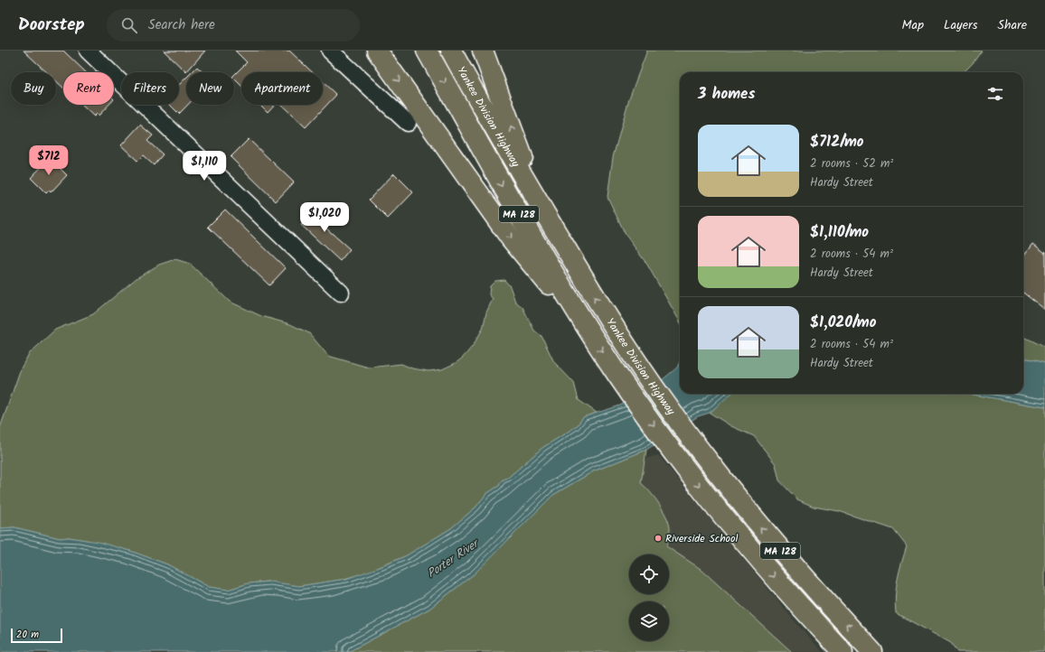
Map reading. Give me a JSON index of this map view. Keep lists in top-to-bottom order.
{
  "streets": {
    "highway": ["Yankee Division Highway", "MA 128"]
  },
  "water": ["Porter River"],
  "places": ["Riverside School"],
  "scale_bar": "20 m",
  "page": {
    "header": "Doorstep",
    "search": "Search here",
    "nav": ["Map", "Layers", "Share"],
    "chip": [
      "Buy",
      "Rent",
      "Filters",
      "New",
      "Apartment"
    ],
    "heading": "3 homes",
    "list": [
      {
        "name": "$712/mo",
        "note": "2 rooms · 52 m² · Hardy Street"
      },
      {
        "name": "$1,110/mo",
        "note": "2 rooms · 54 m² · Hardy Street"
      },
      {
        "name": "$1,020/mo",
        "note": "2 rooms · 54 m² · Hardy Street"
      }
    ],
    "price": ["$712", "$1,110", "$1,020"],
    "scale": "20 m"
  }
}
